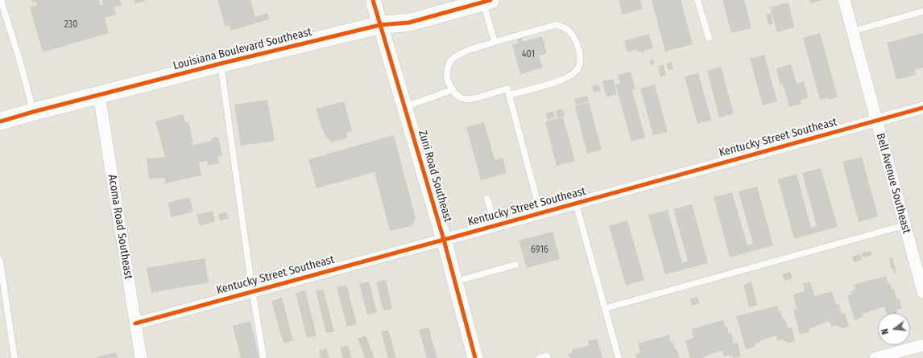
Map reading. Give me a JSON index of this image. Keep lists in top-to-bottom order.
{
  "streets": {
    "main road": ["Louisiana Boulevard Southeast"],
    "street": [
      "Kentucky Street Southeast",
      "Zuni Road Southeast",
      "Bell Avenue Southeast",
      "Acoma Road Southeast"
    ]
  },
  "crossings": [
    ["Louisiana Boulevard Southeast", "Zuni Road Southeast"],
    ["Louisiana Boulevard Southeast", "Acoma Road Southeast"],
    ["Kentucky Street Southeast", "Zuni Road Southeast"],
    ["Kentucky Street Southeast", "Bell Avenue Southeast"],
    ["Kentucky Street Southeast", "Acoma Road Southeast"]
  ],
  "house_numbers": ["230", "401", "6916"],
  "north": "left"
}
